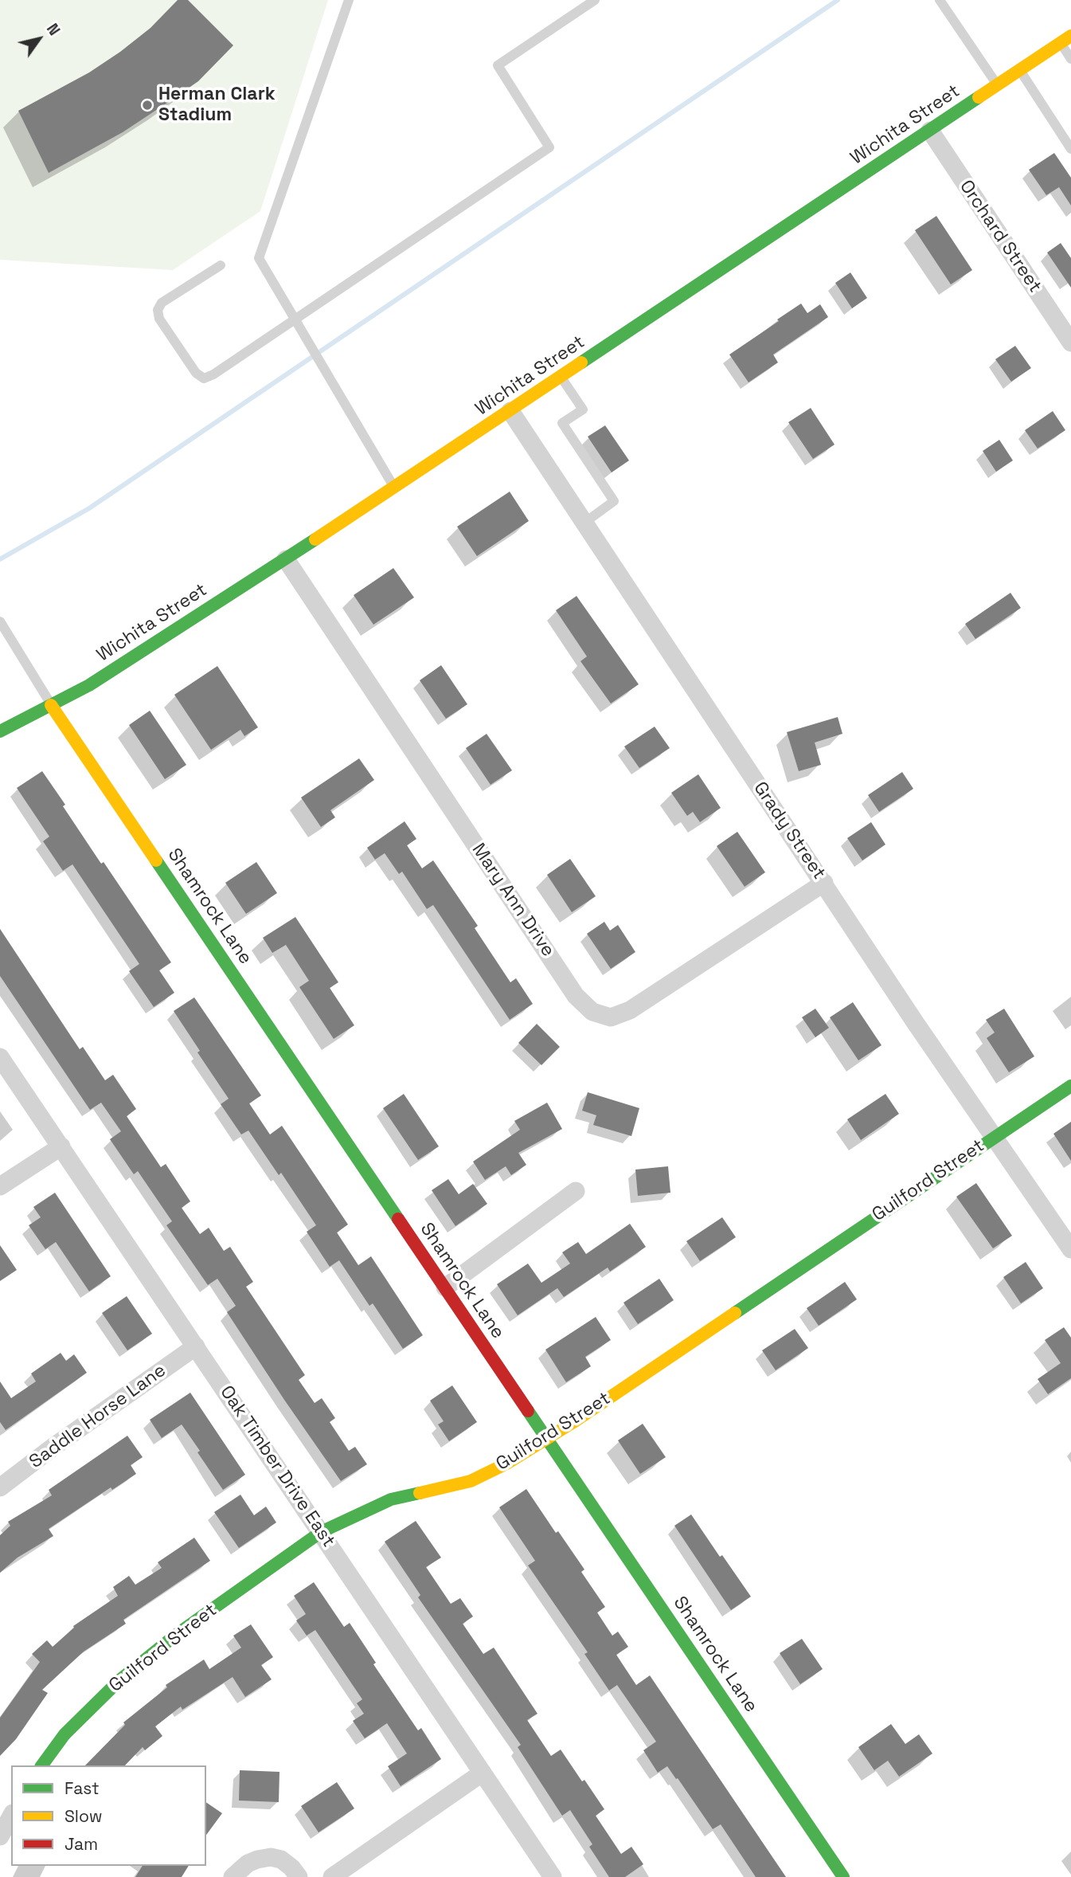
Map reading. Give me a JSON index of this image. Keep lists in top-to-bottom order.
{
  "streets": {
    "street": [
      "Wichita Street",
      "Orchard Street",
      "Grady Street",
      "Mary Ann Drive",
      "Shamrock Lane",
      "Guilford Street",
      "Saddle Horse Lane",
      "Oak Timber Drive East"
    ]
  },
  "crossings": [
    ["Wichita Street", "Orchard Street"],
    ["Wichita Street", "Grady Street"],
    ["Wichita Street", "Mary Ann Drive"],
    ["Wichita Street", "Shamrock Lane"],
    ["Grady Street", "Mary Ann Drive"],
    ["Grady Street", "Guilford Street"],
    ["Shamrock Lane", "Guilford Street"],
    ["Guilford Street", "Oak Timber Drive East"],
    ["Saddle Horse Lane", "Oak Timber Drive East"]
  ],
  "places": ["Herman Clark Stadium"],
  "legend": ["Fast", "Slow", "Jam"],
  "north": "top right"
}
